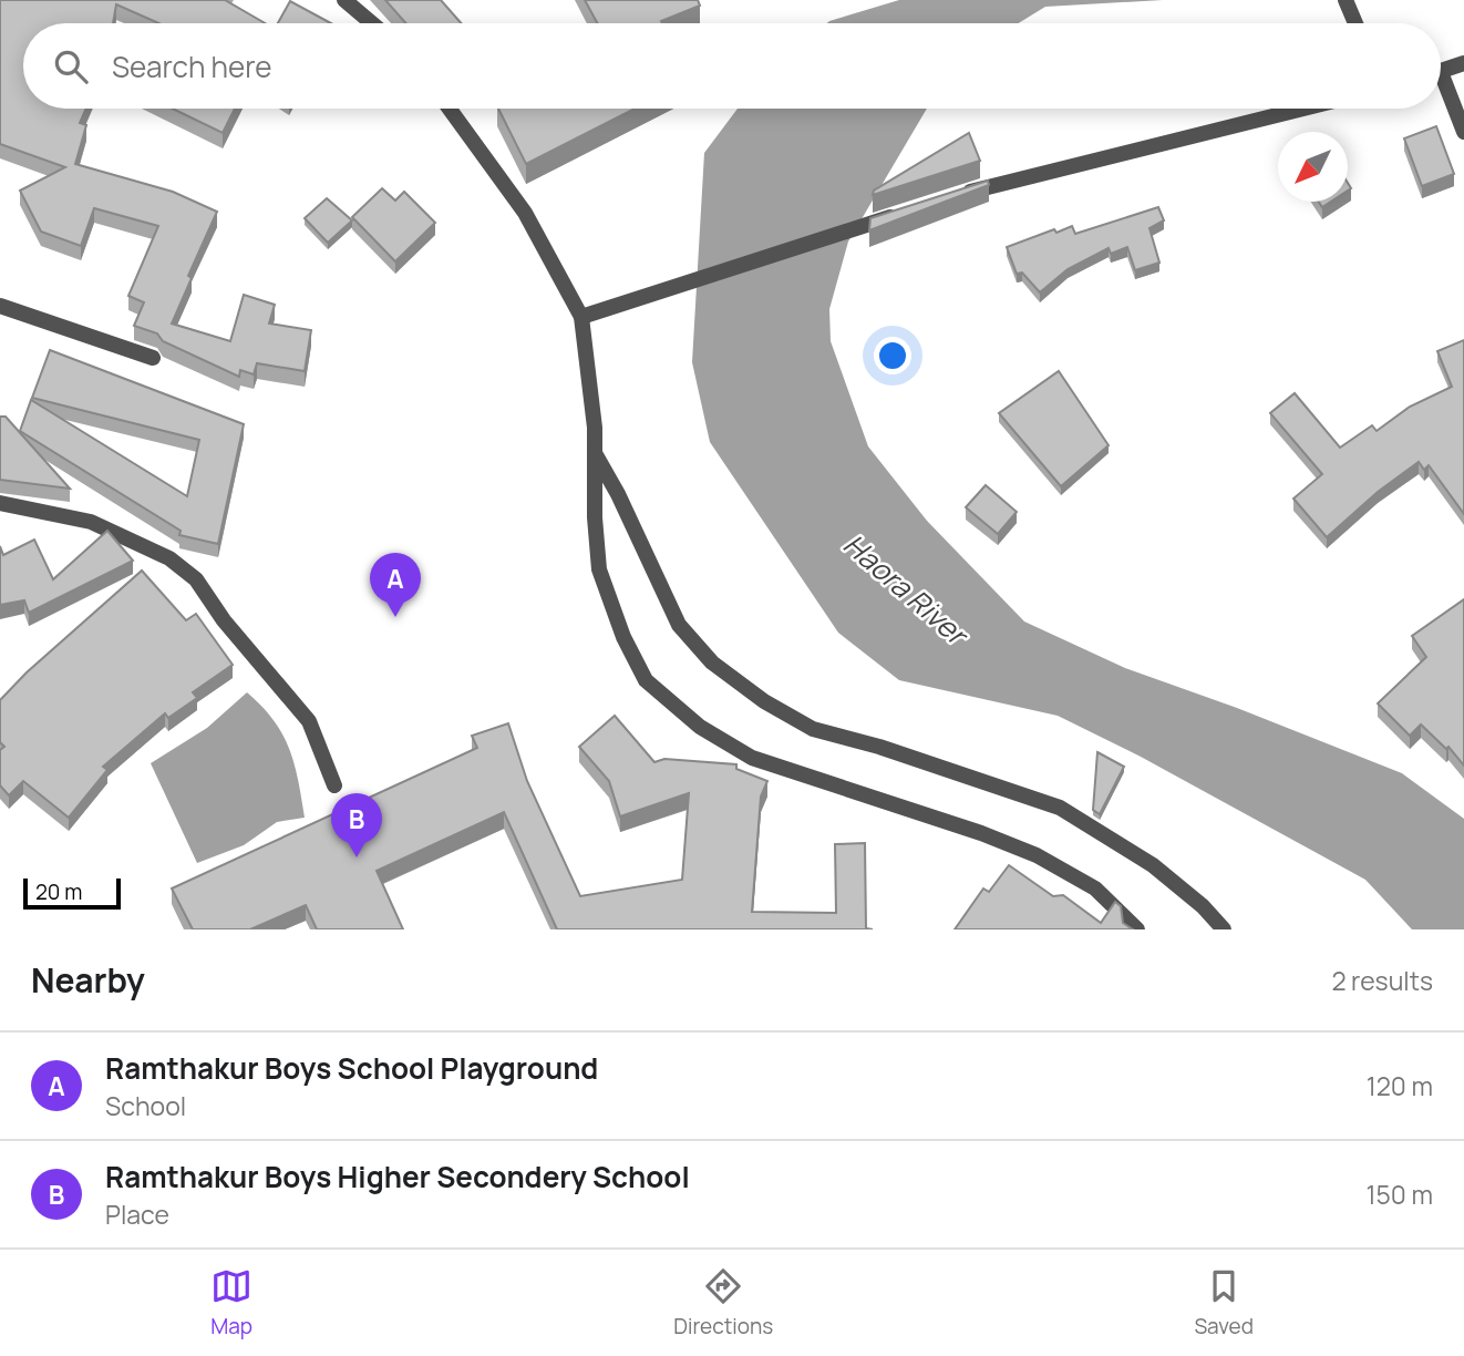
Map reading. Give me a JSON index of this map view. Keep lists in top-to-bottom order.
{
  "water": ["Haora River"],
  "scale_bar": "20 m",
  "north": "bottom left",
  "page": {
    "search": "Search here",
    "pins": ["A", "B"],
    "scale": "20 m",
    "heading": ["Nearby", "2 results"],
    "list": [
      {
        "mark": "A",
        "name": "Ramthakur Boys School Playground",
        "note": "School",
        "value": "120 m"
      },
      {
        "mark": "B",
        "name": "Ramthakur Boys Higher Secondery School",
        "note": "Place",
        "value": "150 m"
      }
    ],
    "nav": ["Map", "Directions", "Saved"]
  }
}
